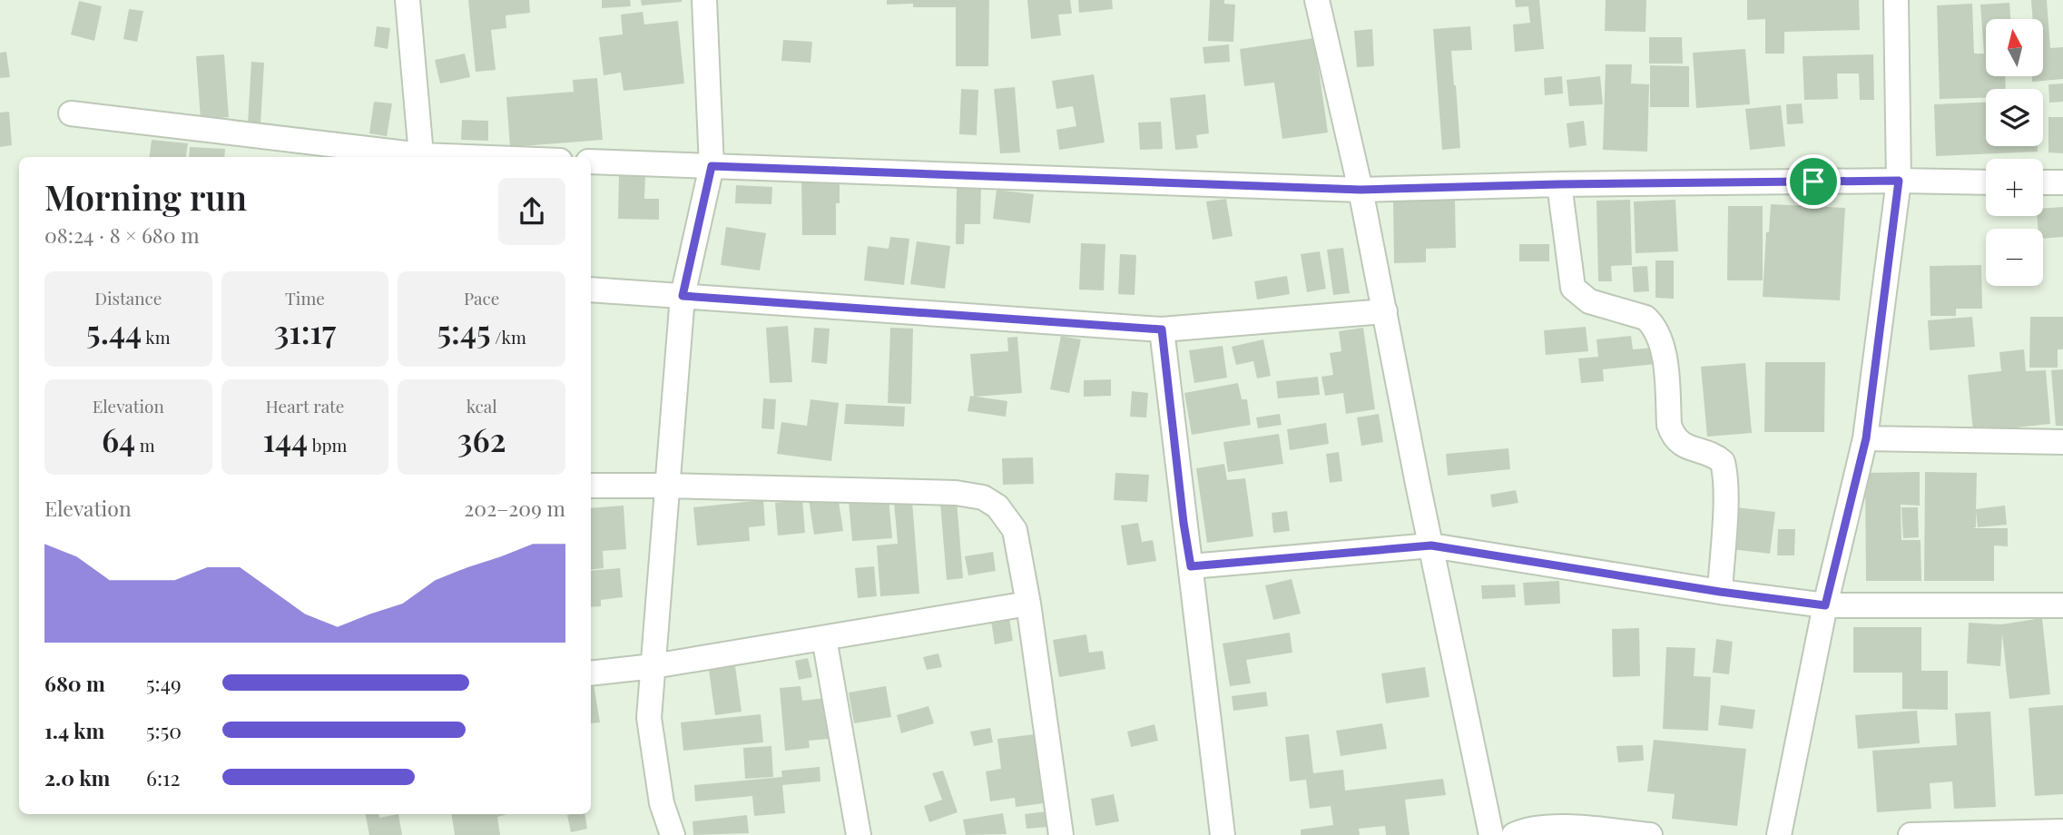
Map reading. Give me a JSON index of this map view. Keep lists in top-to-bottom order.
{
  "north": "top",
  "page": {
    "map_buttons": ["+", "−"],
    "heading": ["Morning run", "08:24 · 8 × 680 m"],
    "stats": [
      ["Distance", "5.44 km"],
      ["Time", "31:17"],
      ["Pace", "5:45 /km"],
      ["Elevation", "64 m"],
      ["Heart rate", "144 bpm"],
      ["kcal", "362"]
    ],
    "chart": ["Elevation", "202–209 m"],
    "list": [
      {
        "name": "680 m",
        "note": "5:49"
      },
      {
        "name": "1.4 km",
        "note": "5:50"
      },
      {
        "name": "2.0 km",
        "note": "6:12"
      }
    ]
  }
}
